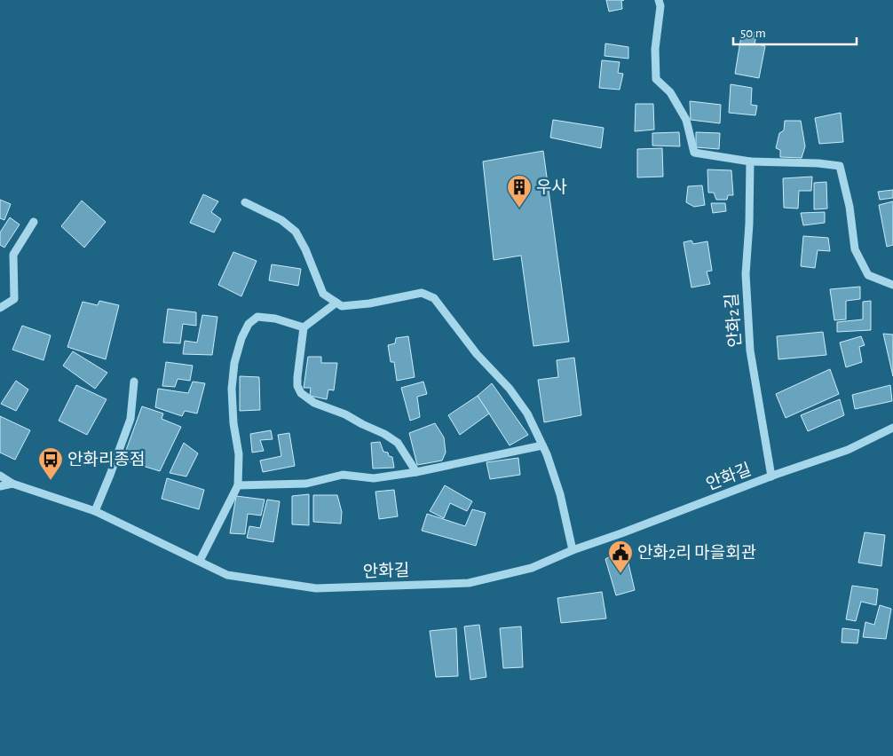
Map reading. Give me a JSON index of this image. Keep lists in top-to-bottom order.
{
  "streets": {
    "street": ["안화2길", "안화길"]
  },
  "crossings": [
    ["안화2길", "안화길"]
  ],
  "places": {
    "building": ["우사"],
    "bus stop": ["안화리종점"],
    "public building": ["안화2리 마을회관"]
  },
  "scale_bar": "50 m"
}
